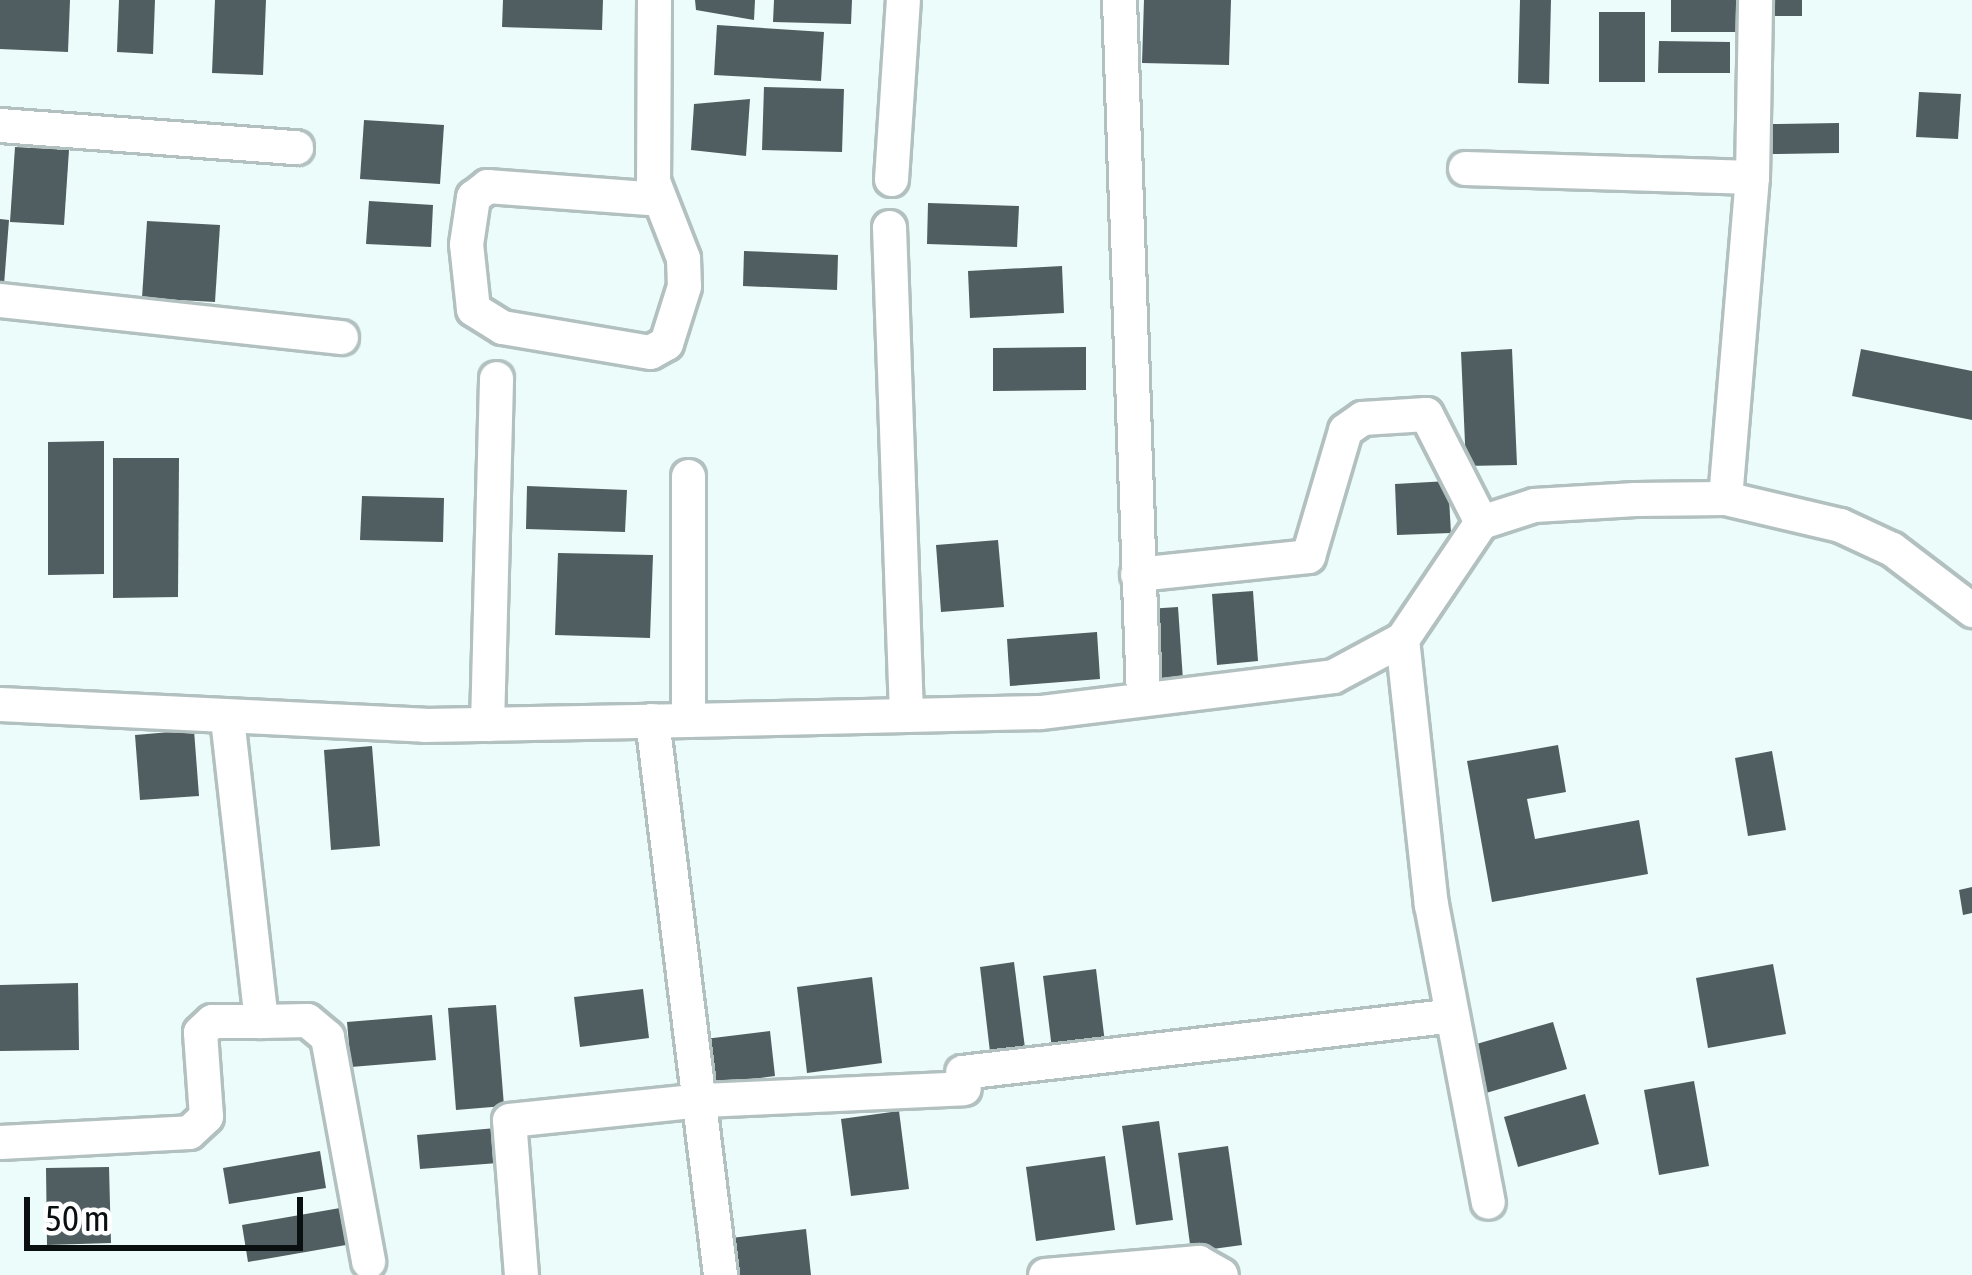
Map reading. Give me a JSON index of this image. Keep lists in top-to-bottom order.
{
  "scale_bar": "50 m"
}
